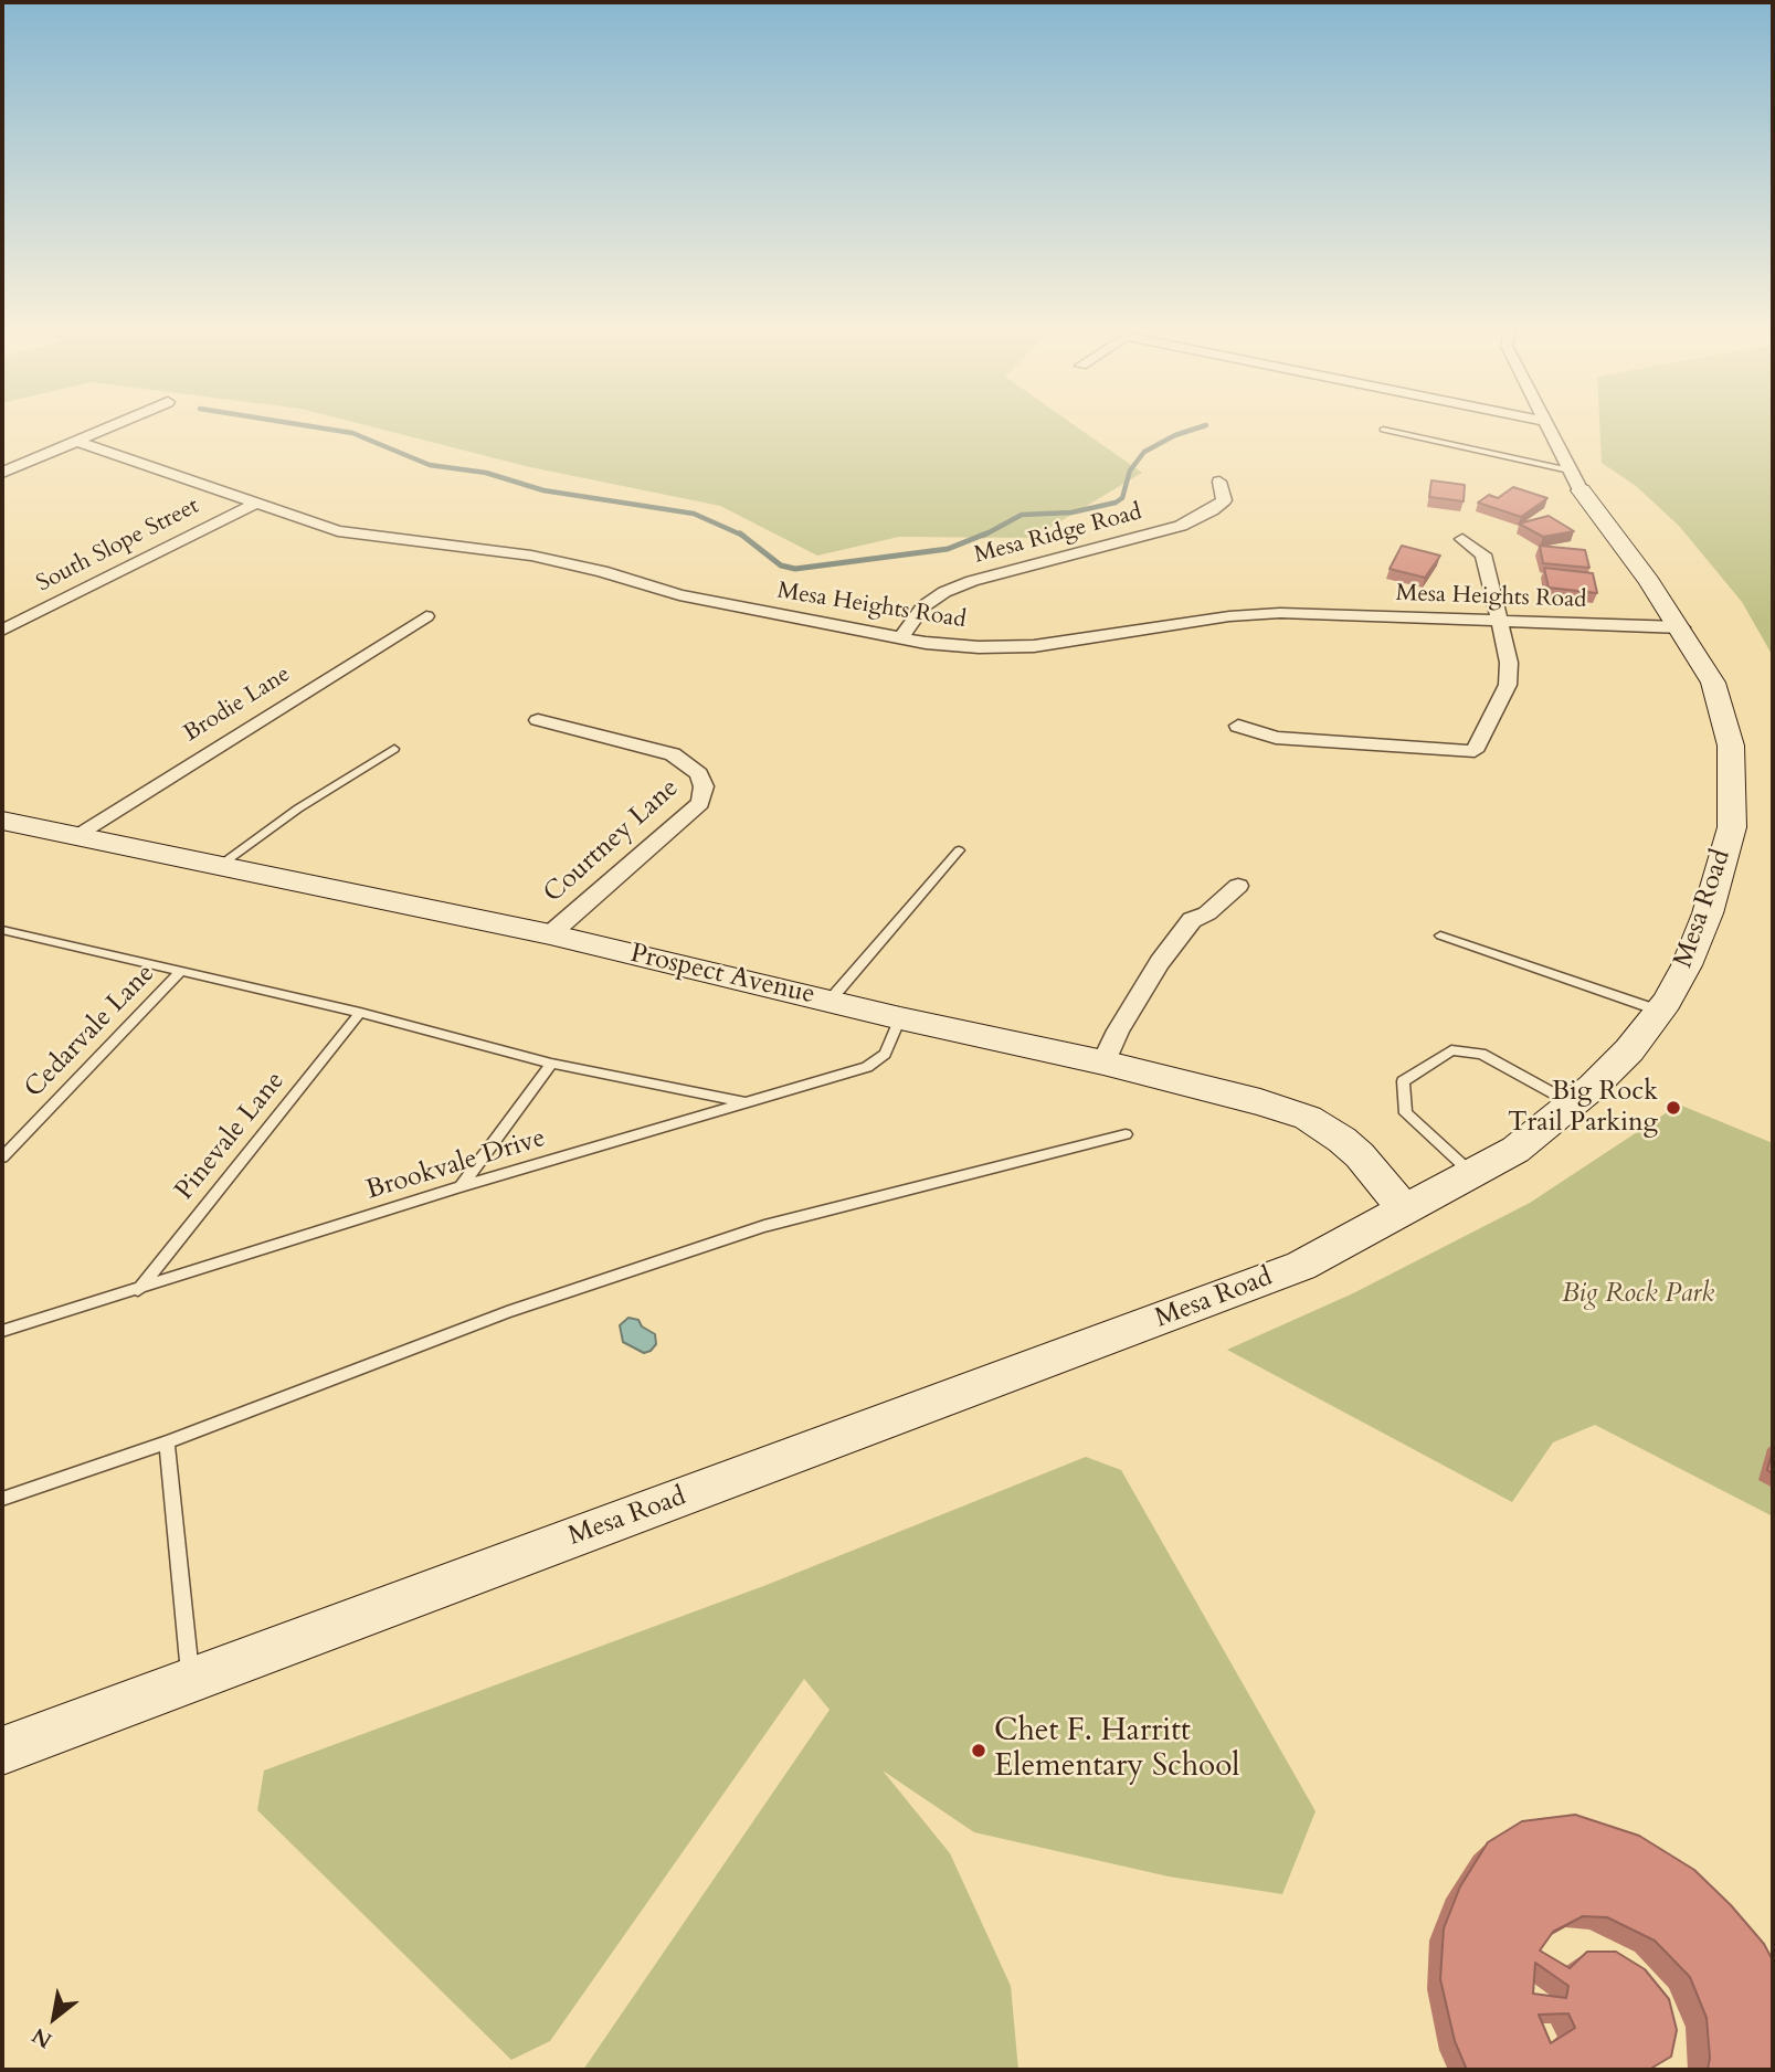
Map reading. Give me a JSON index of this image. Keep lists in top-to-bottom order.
{
  "streets": {
    "street": [
      "Mesa Ridge Road",
      "South Slope Street",
      "Mesa Heights Road",
      "Brodie Lane",
      "Courtney Lane",
      "Mesa Road",
      "Prospect Avenue"
    ],
    "lane": ["Cedarvale Lane", "Pinevale Lane", "Brookvale Drive"]
  },
  "crossings": [
    ["Mesa Ridge Road", "Mesa Heights Road"],
    ["South Slope Street", "Mesa Heights Road"],
    ["Mesa Heights Road", "Mesa Road"],
    ["Brodie Lane", "Prospect Avenue"],
    ["Courtney Lane", "Prospect Avenue"],
    ["Mesa Road", "Prospect Avenue"],
    ["Prospect Avenue", "Brookvale Drive"],
    ["Pinevale Lane", "Brookvale Drive"]
  ],
  "parks": ["Big Rock Park"],
  "places": ["Big Rock Trail Parking", "Chet F. Harritt Elementary School"],
  "north": "bottom left"
}
